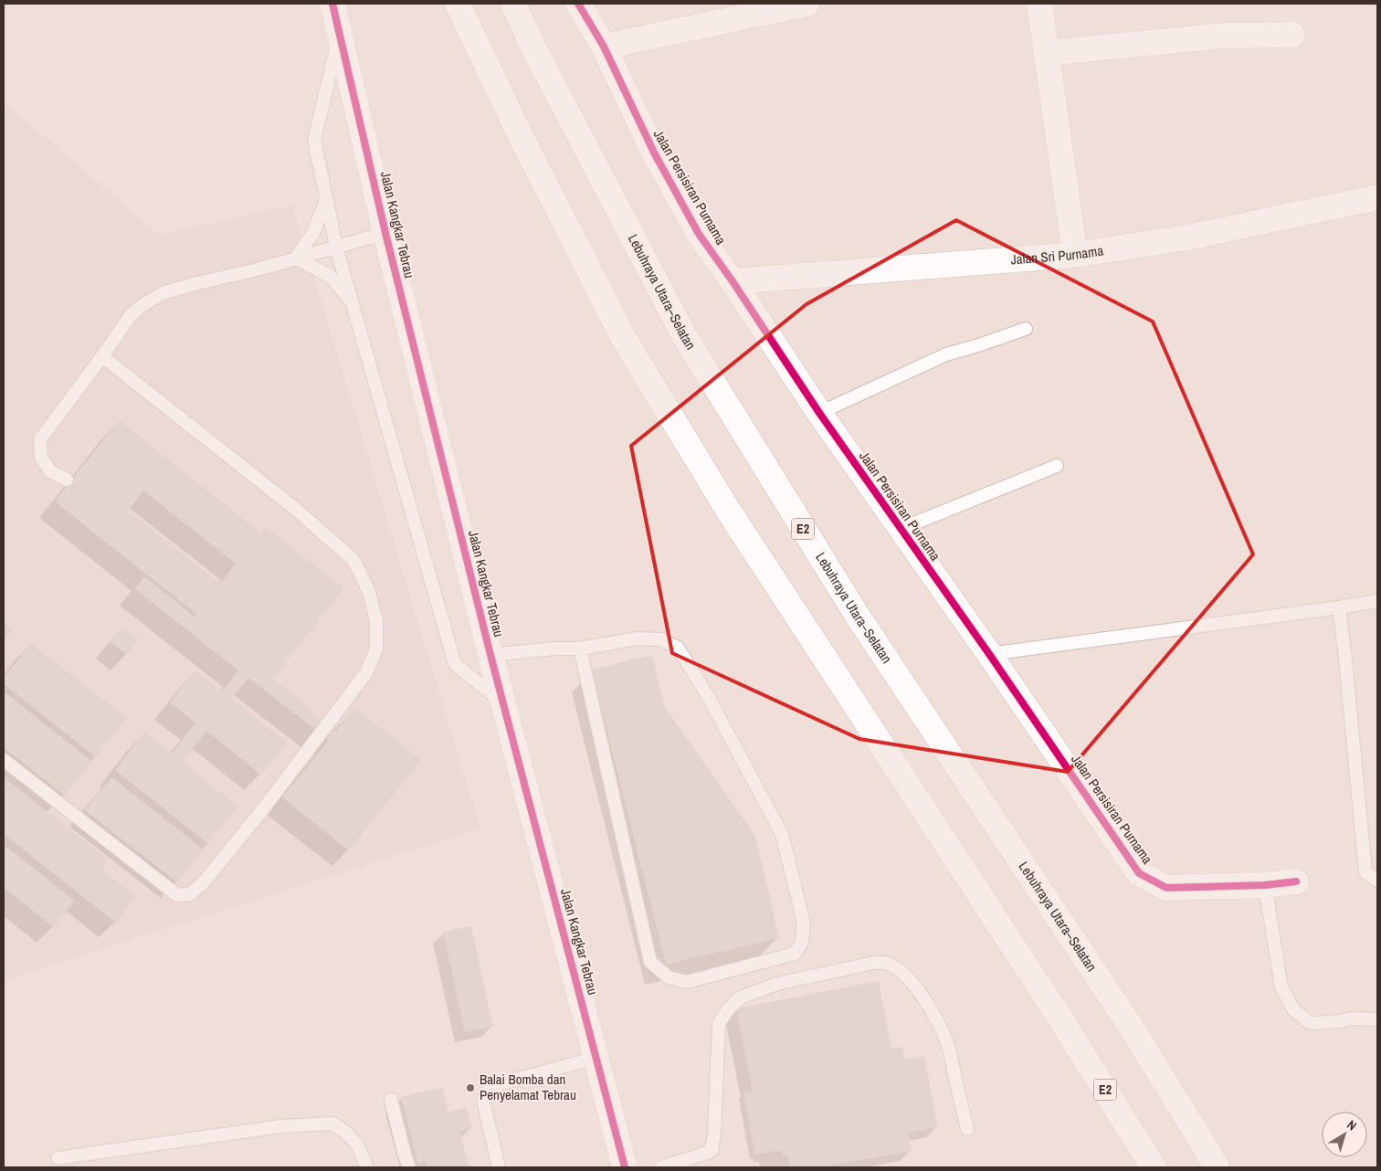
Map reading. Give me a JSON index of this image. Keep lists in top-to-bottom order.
{
  "streets": {
    "main road": [
      "Jalan Persisiran Purnama",
      "Jalan Kangkar Tebrau",
      "Jalan Sri Purnama",
      "Lebuhraya Utara–Selatan",
      "E2"
    ]
  },
  "crossings": [
    ["Jalan Persisiran Purnama", "Jalan Sri Purnama"]
  ],
  "places": ["Balai Bomba dan Penyelamat Tebrau"],
  "north": "top right"
}
